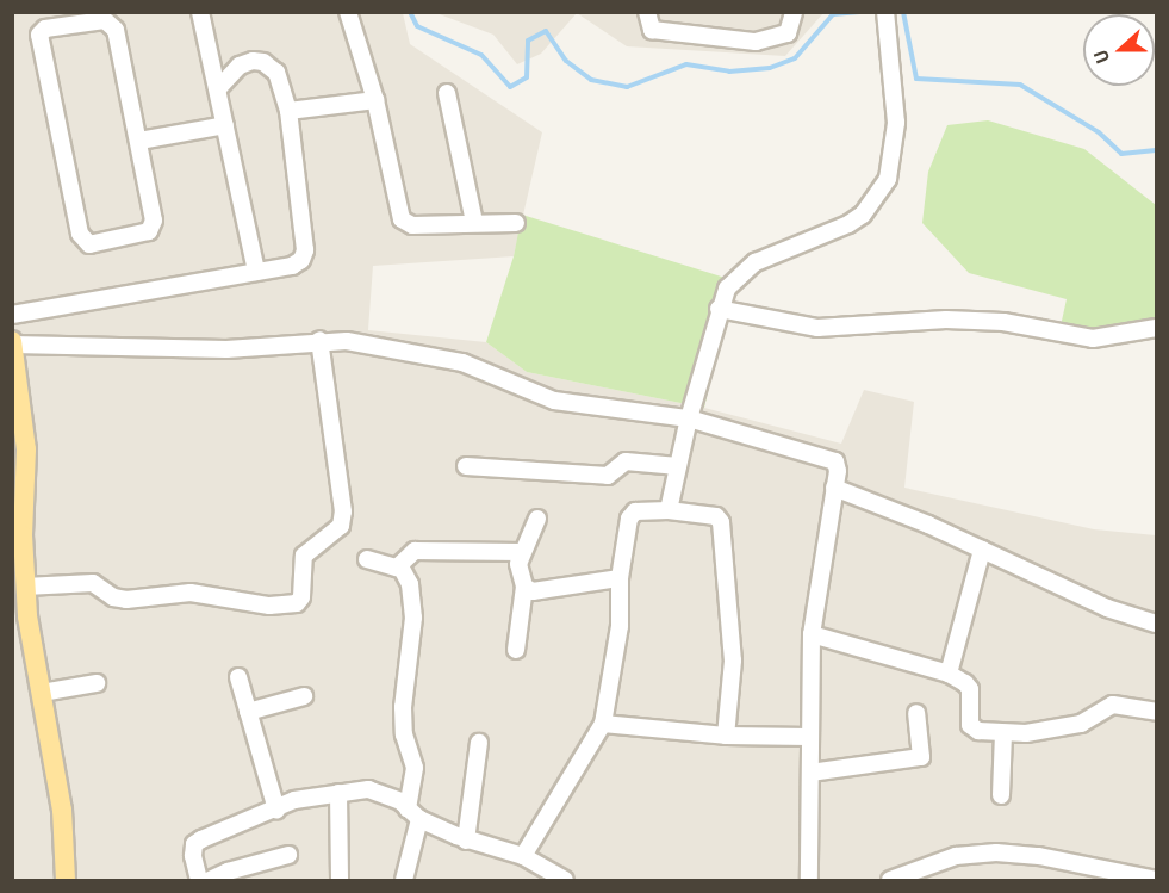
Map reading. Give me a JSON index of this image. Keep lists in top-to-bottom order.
{
  "north": "left"
}
